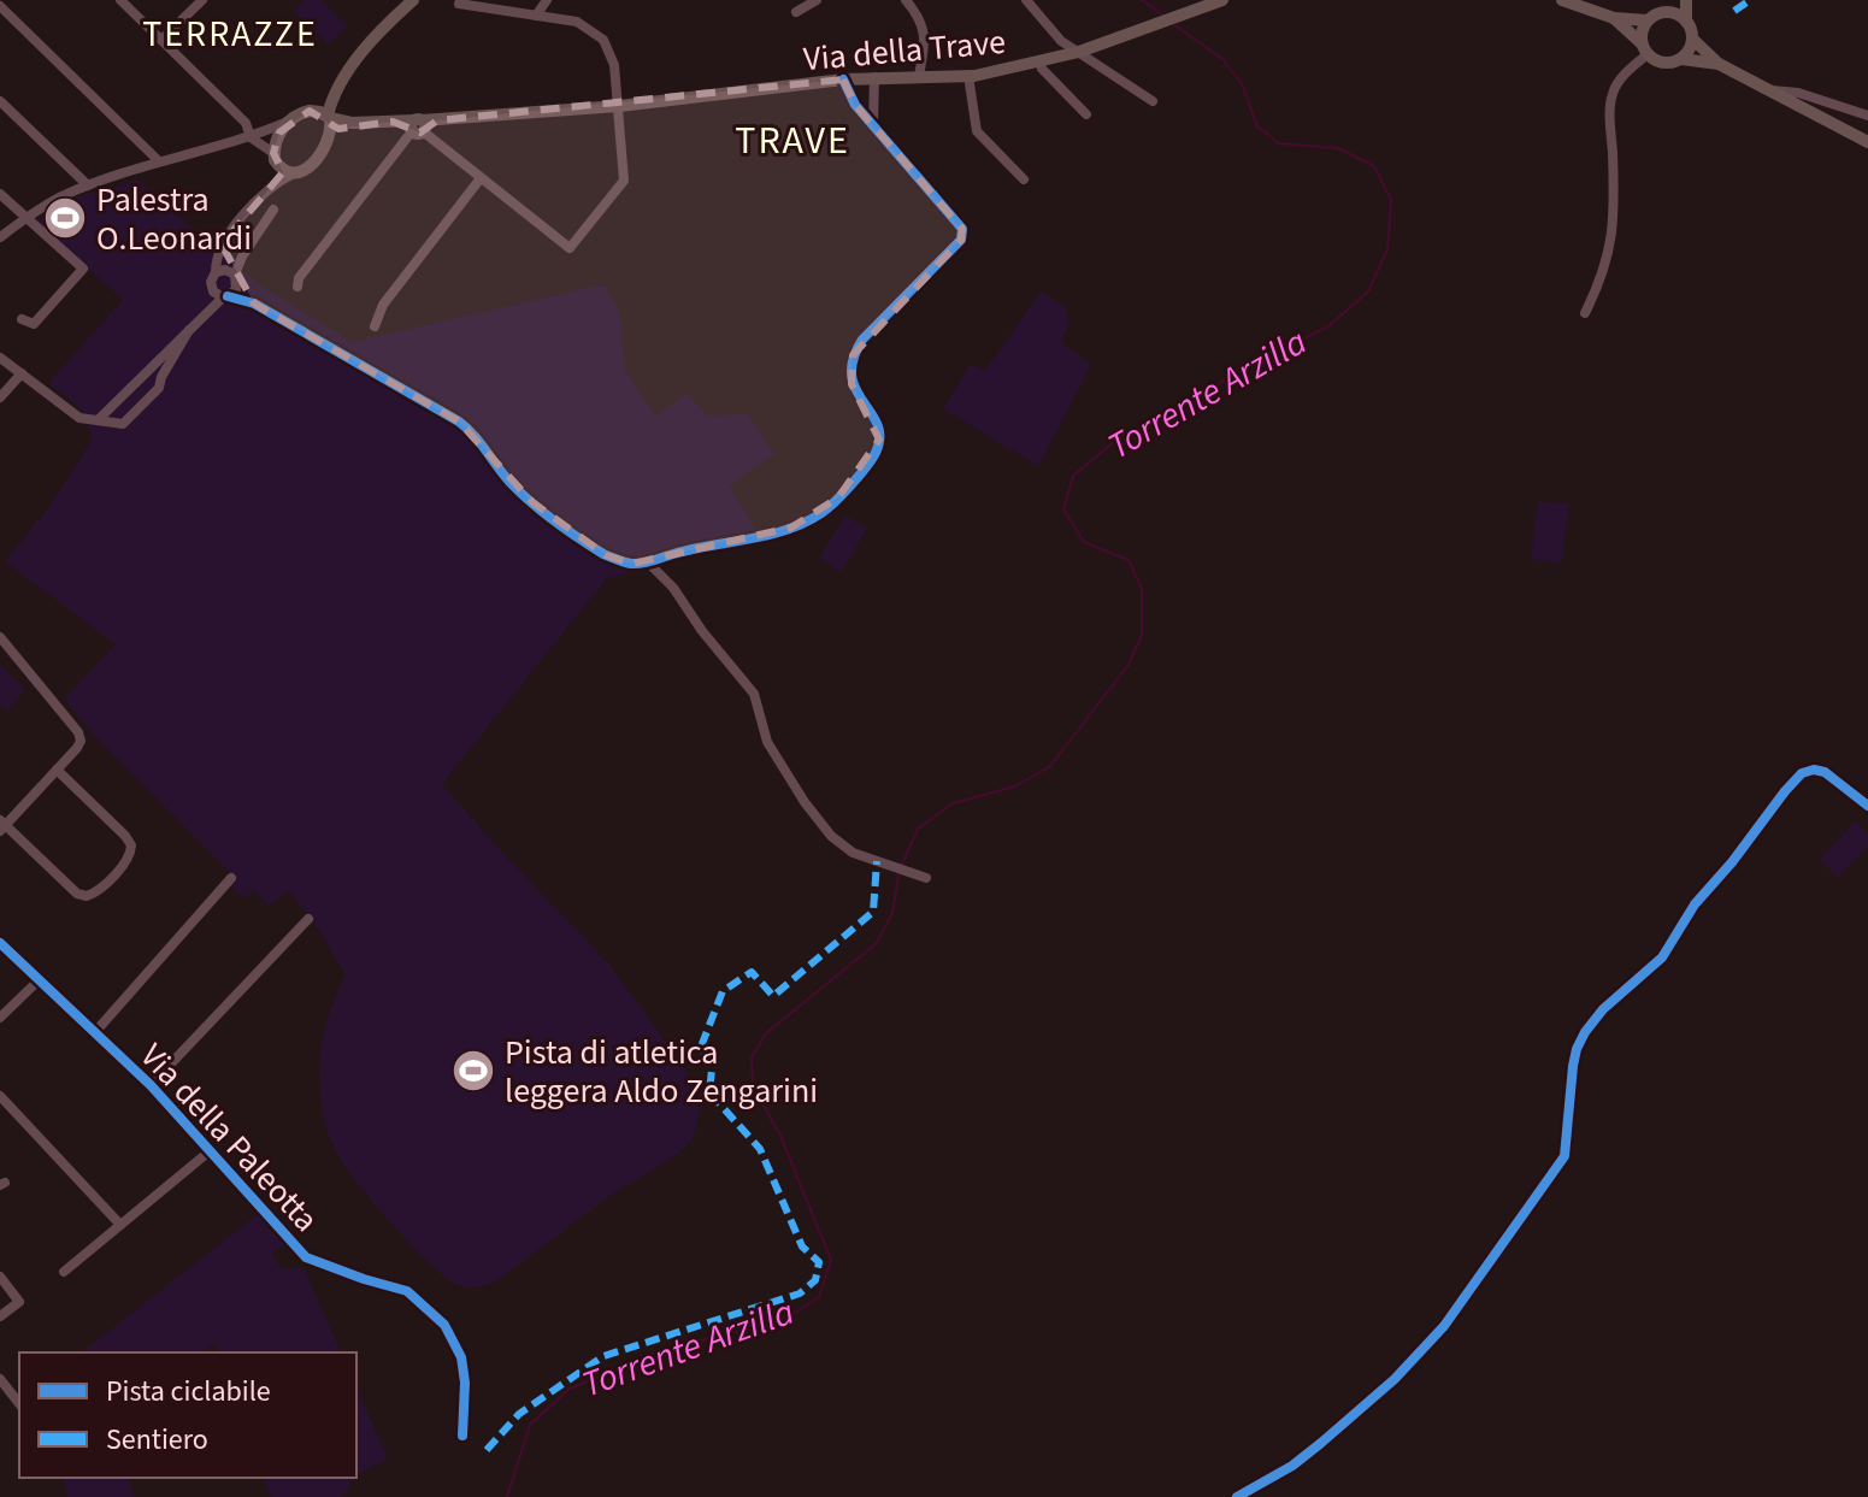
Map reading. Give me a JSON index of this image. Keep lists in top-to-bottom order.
{
  "streets": {
    "main road": ["Via della Trave"],
    "street": ["Via della Paleotta"]
  },
  "districts": ["TERRAZZE", "TRAVE"],
  "water": ["Torrente Arzilla"],
  "places": {
    "sports": ["Palestra O.Leonardi", "Pista di atletica leggera Aldo Zengarini"]
  },
  "legend": ["Pista ciclabile", "Sentiero"]
}
